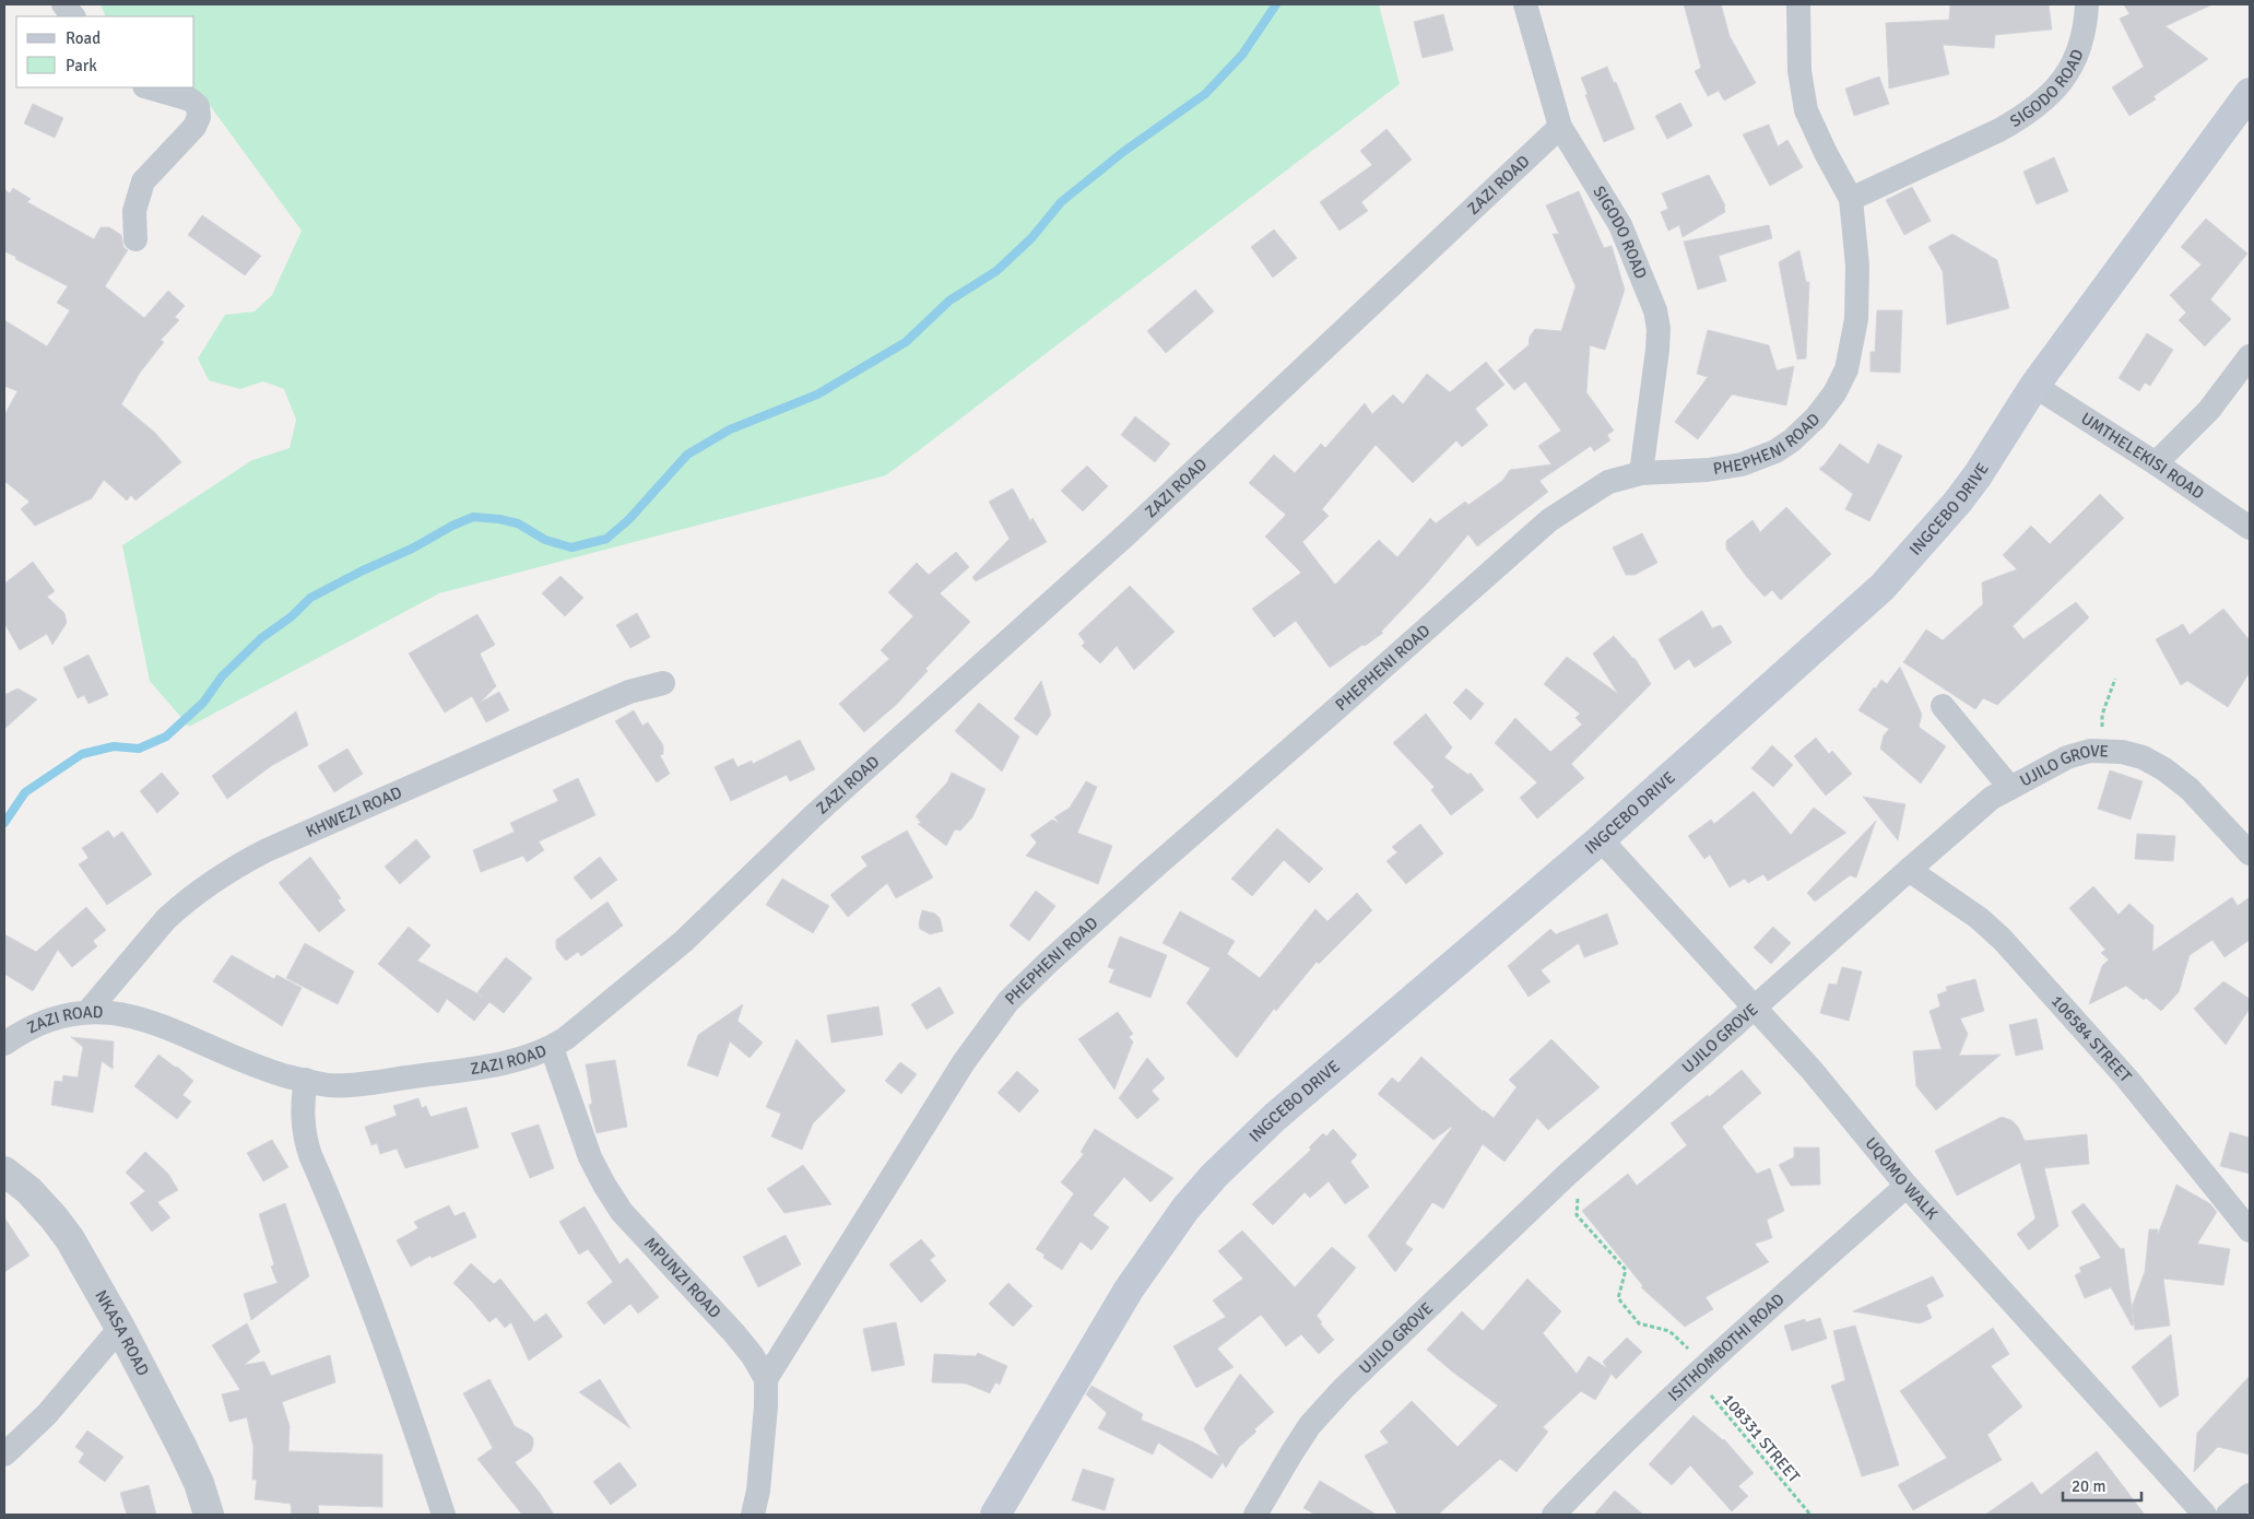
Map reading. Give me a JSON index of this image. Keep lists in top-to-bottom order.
{
  "streets": {
    "main road": ["INGCEBO DRIVE"],
    "street": [
      "SIGODO ROAD",
      "ZAZI ROAD",
      "PHEPHENI ROAD",
      "UMTHELEKISI ROAD",
      "UJILO GROVE",
      "KHWEZI ROAD",
      "106584 STREET",
      "UQOMO WALK",
      "MPUNZI ROAD",
      "NKASA ROAD",
      "ISITHOMBOTHI ROAD"
    ],
    "path": ["108331 STREET"]
  },
  "crossings": [
    ["SIGODO ROAD", "ZAZI ROAD"],
    ["SIGODO ROAD", "PHEPHENI ROAD"],
    ["ZAZI ROAD", "KHWEZI ROAD"],
    ["ZAZI ROAD", "MPUNZI ROAD"],
    ["PHEPHENI ROAD", "MPUNZI ROAD"],
    ["UMTHELEKISI ROAD", "INGCEBO DRIVE"],
    ["INGCEBO DRIVE", "UQOMO WALK"],
    ["UJILO GROVE", "106584 STREET"],
    ["UJILO GROVE", "UQOMO WALK"],
    ["UJILO GROVE", "108331 STREET"],
    ["UQOMO WALK", "ISITHOMBOTHI ROAD"],
    ["ISITHOMBOTHI ROAD", "108331 STREET"]
  ],
  "legend": ["Road", "Park"],
  "scale_bar": "20 m"
}
